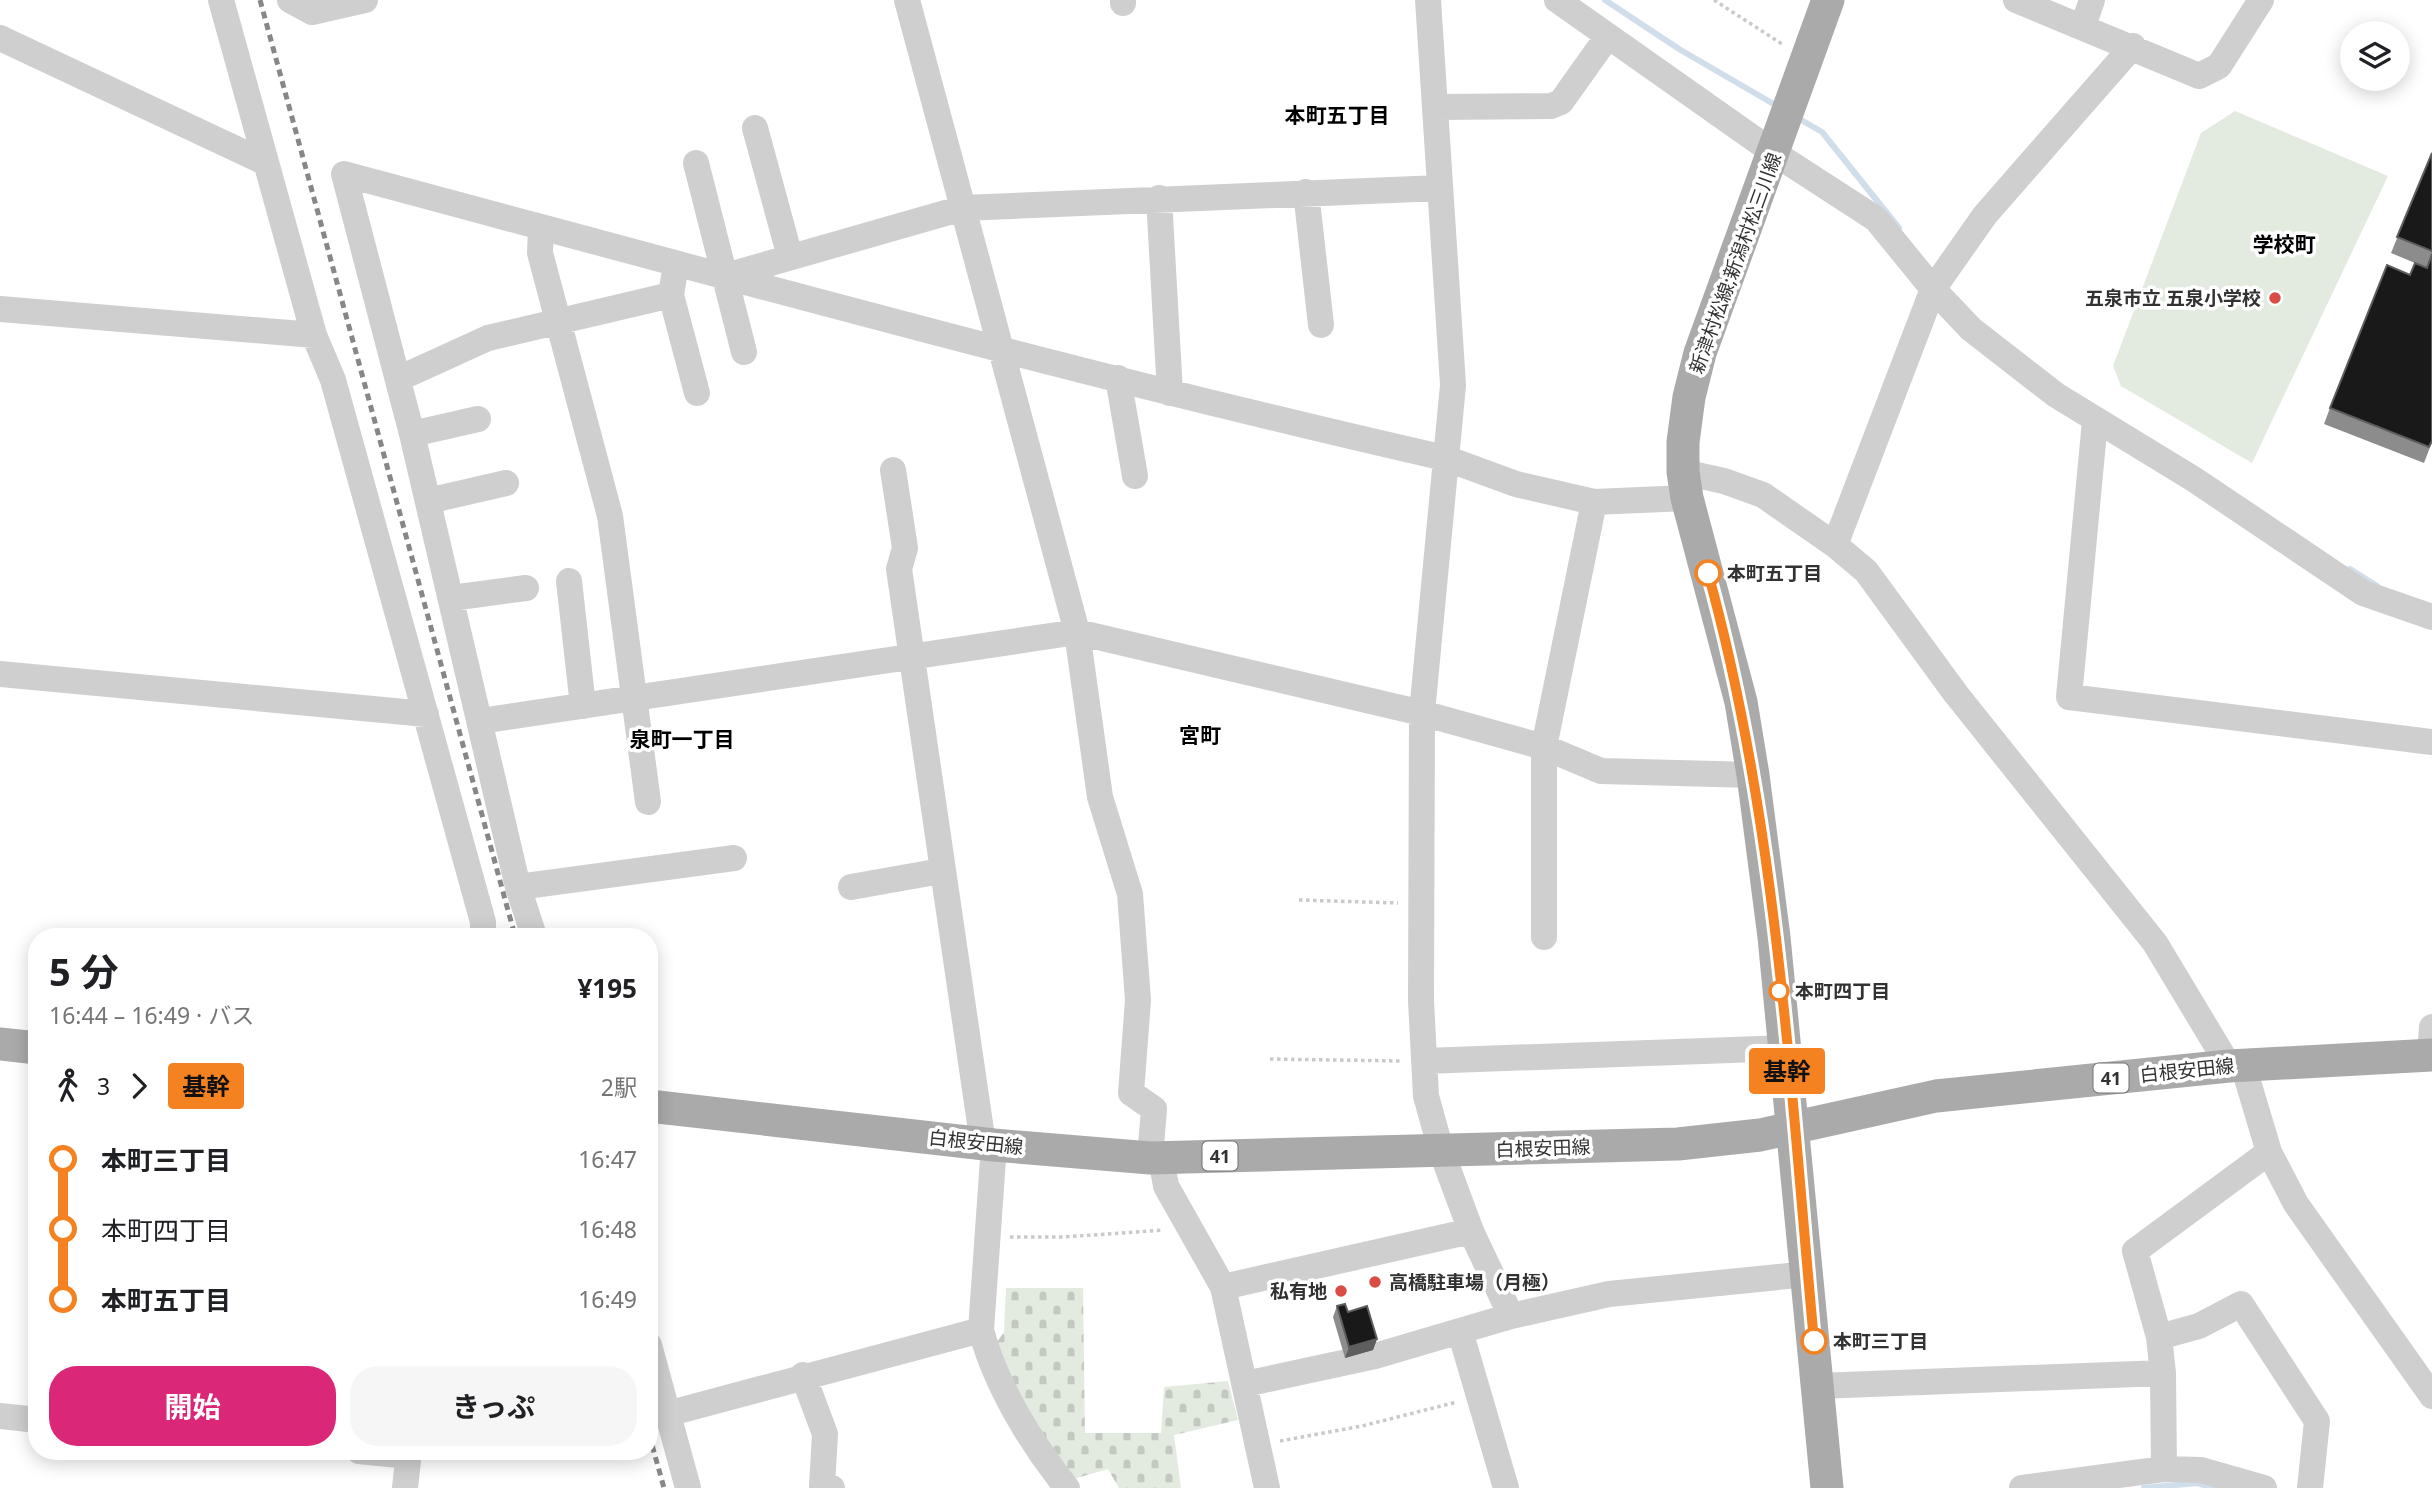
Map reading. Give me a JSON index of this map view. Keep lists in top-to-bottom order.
{
  "streets": {
    "main road": ["新津村松線;新潟村松三川線", "白根安田線", "41"]
  },
  "crossings": [
    ["新津村松線;新潟村松三川線", "白根安田線"]
  ],
  "districts": [
    "本町五丁目",
    "学校町",
    "宮町",
    "泉町一丁目"
  ],
  "places": [
    "五泉市立 五泉小学校",
    "本町五丁目",
    "本町四丁目",
    "高橋駐車場（月極）",
    "私有地",
    "本町三丁目"
  ],
  "lines": ["bus line 基幹"],
  "page": {
    "on_map": "基幹",
    "heading": ["5 分", "16:44 – 16:49 · バス", "¥195"],
    "legs": ["3", "基幹", "2駅"],
    "list": [
      {
        "name": "本町三丁目",
        "value": "16:47"
      },
      {
        "name": "本町四丁目",
        "value": "16:48"
      },
      {
        "name": "本町五丁目",
        "value": "16:49"
      }
    ],
    "buttons": ["開始", "きっぷ"]
  }
}
